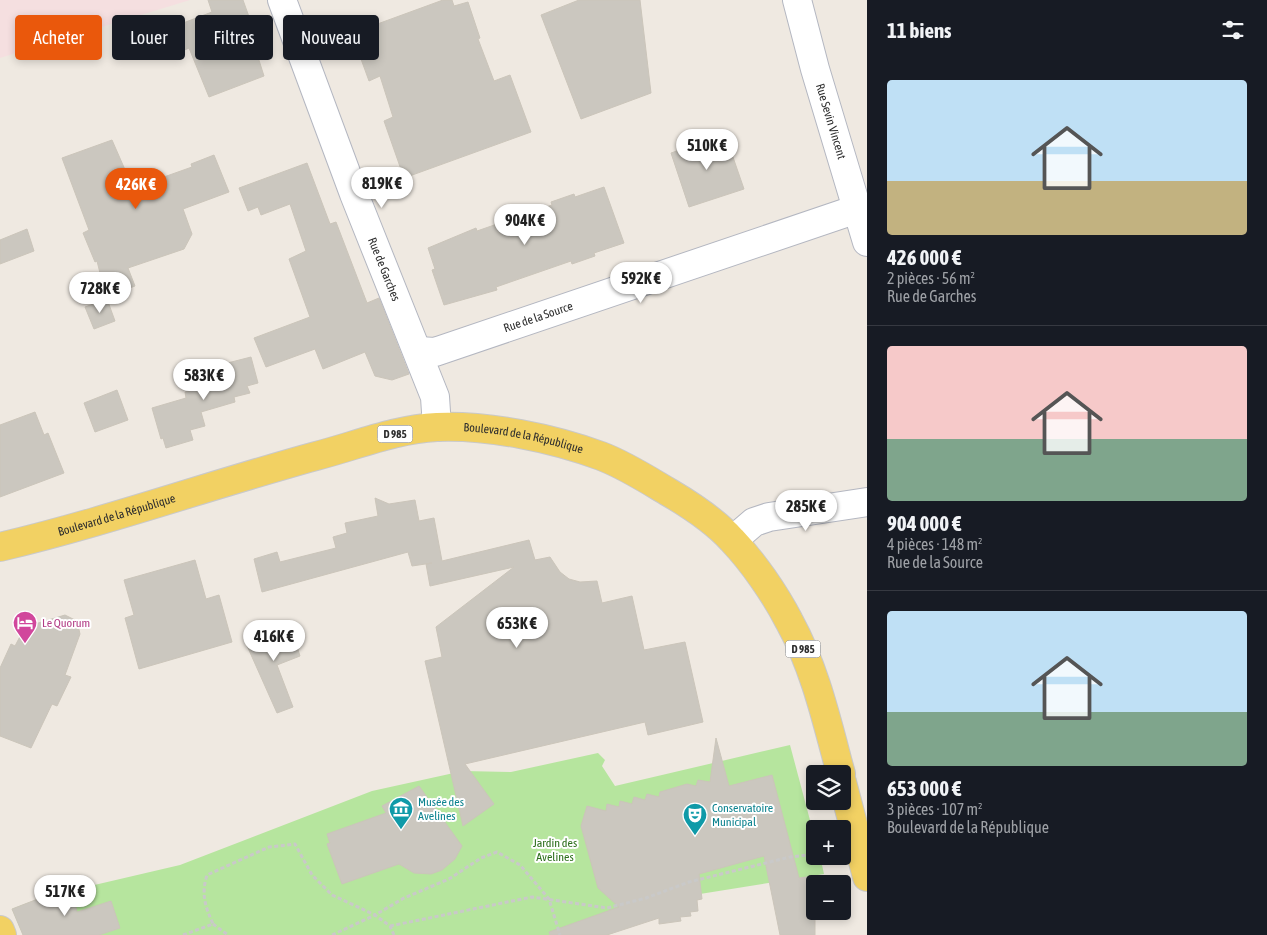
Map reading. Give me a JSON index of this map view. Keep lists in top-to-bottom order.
{
  "streets": {
    "main road": ["D 985", "Boulevard de la République"],
    "street": ["Rue Sevin Vincent", "Rue de Garches", "Rue de la Source"]
  },
  "crossings": [
    ["Rue Sevin Vincent", "Rue de la Source"],
    ["Rue de Garches", "Rue de la Source"],
    ["Rue de Garches", "Boulevard de la République"]
  ],
  "parks": ["Jardin des Avelines"],
  "places": {
    "hotel": ["Le Quorum"],
    "museum": ["Musée des Avelines"],
    "theatre": ["Conservatoire Municipal"]
  },
  "page": {
    "heading": "11 biens",
    "chip": [
      "Acheter",
      "Louer",
      "Filtres",
      "Nouveau"
    ],
    "list": [
      {
        "name": "426 000 €",
        "note": "2 pièces · 56 m² · Rue de Garches"
      },
      {
        "name": "904 000 €",
        "note": "4 pièces · 148 m² · Rue de la Source"
      },
      {
        "name": "653 000 €",
        "note": "3 pièces · 107 m² · Boulevard de la République"
      }
    ],
    "price": [
      "510K €",
      "819K €",
      "426K €",
      "904K €",
      "592K €",
      "728K €",
      "583K €",
      "285K €",
      "653K €",
      "416K €",
      "517K €"
    ],
    "map_buttons": ["+", "−"]
  }
}
